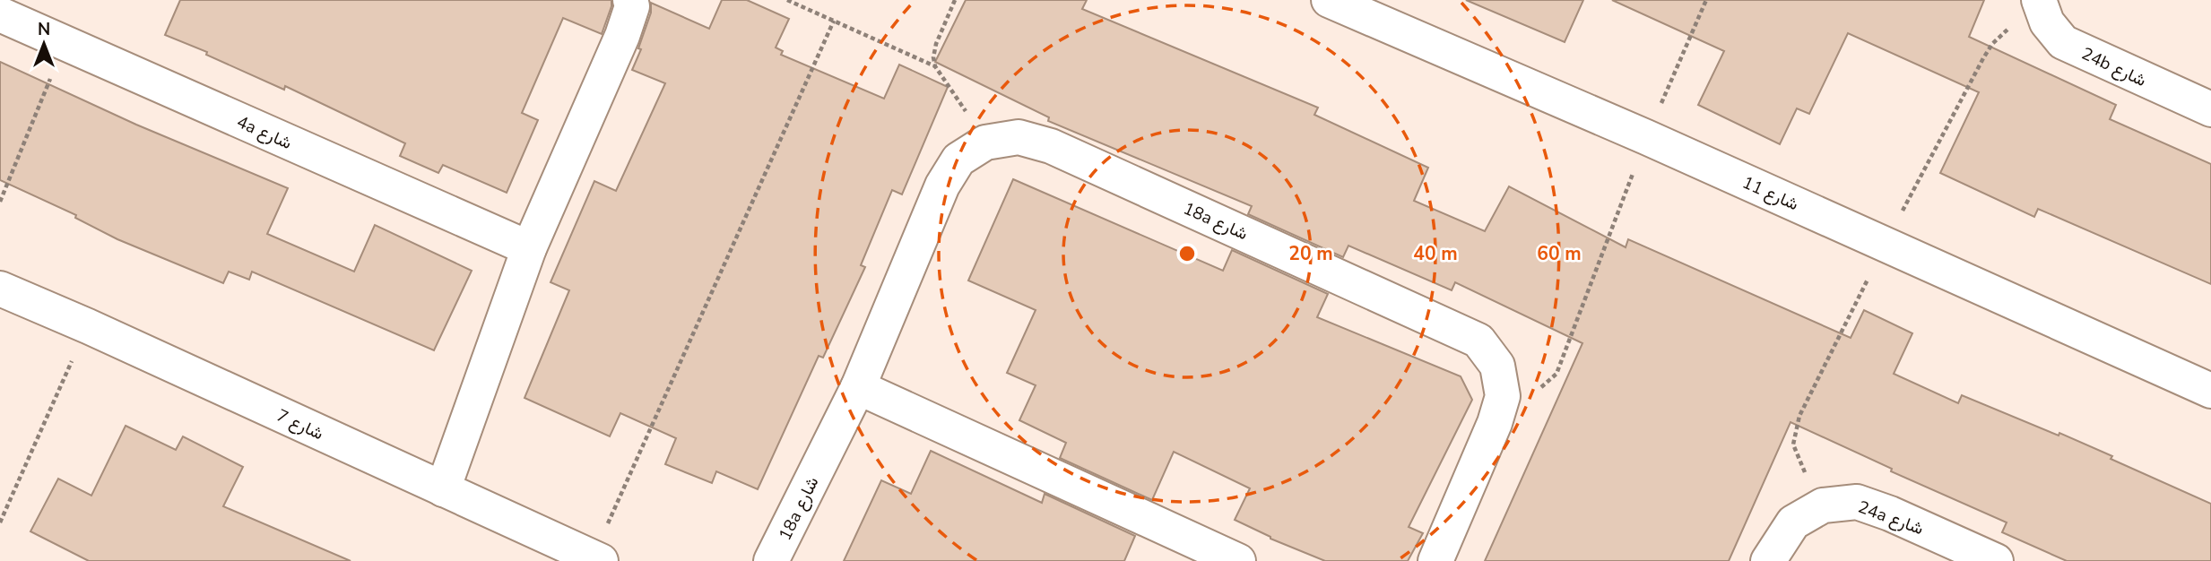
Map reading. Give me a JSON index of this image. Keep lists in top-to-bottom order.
{
  "streets": {
    "street": [
      "24b شارع",
      "4a شارع",
      "شارع 11",
      "18a شارع",
      "شارع 7",
      "24a شارع"
    ]
  },
  "north": "top",
  "rings": ["20 m", "40 m", "60 m"]
}
